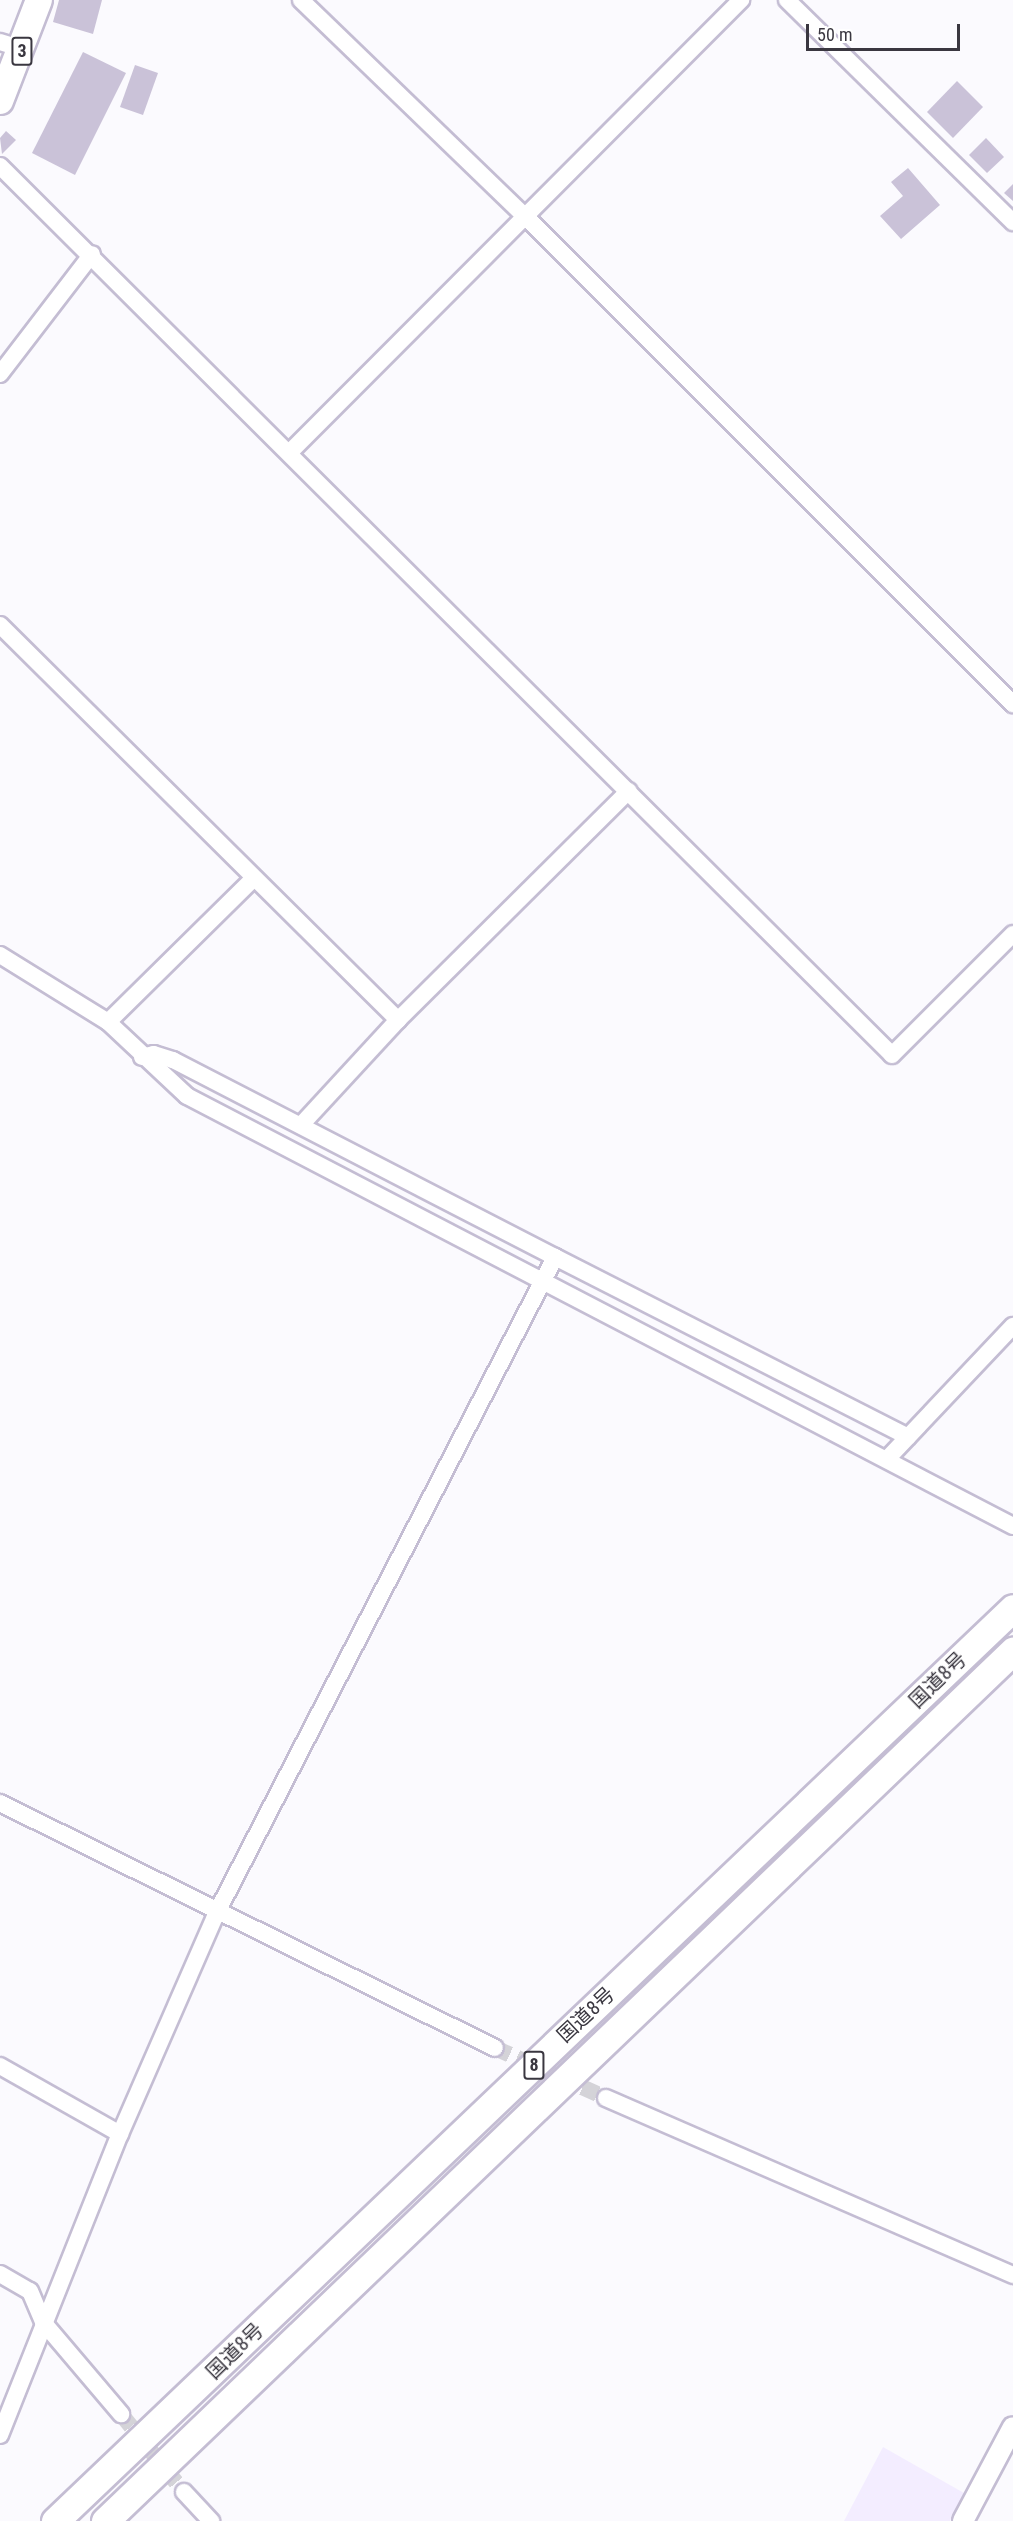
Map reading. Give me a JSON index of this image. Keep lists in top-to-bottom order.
{
  "streets": {
    "highway": ["国道8号", "8"],
    "main road": ["3"]
  },
  "scale_bar": "50 m"
}
